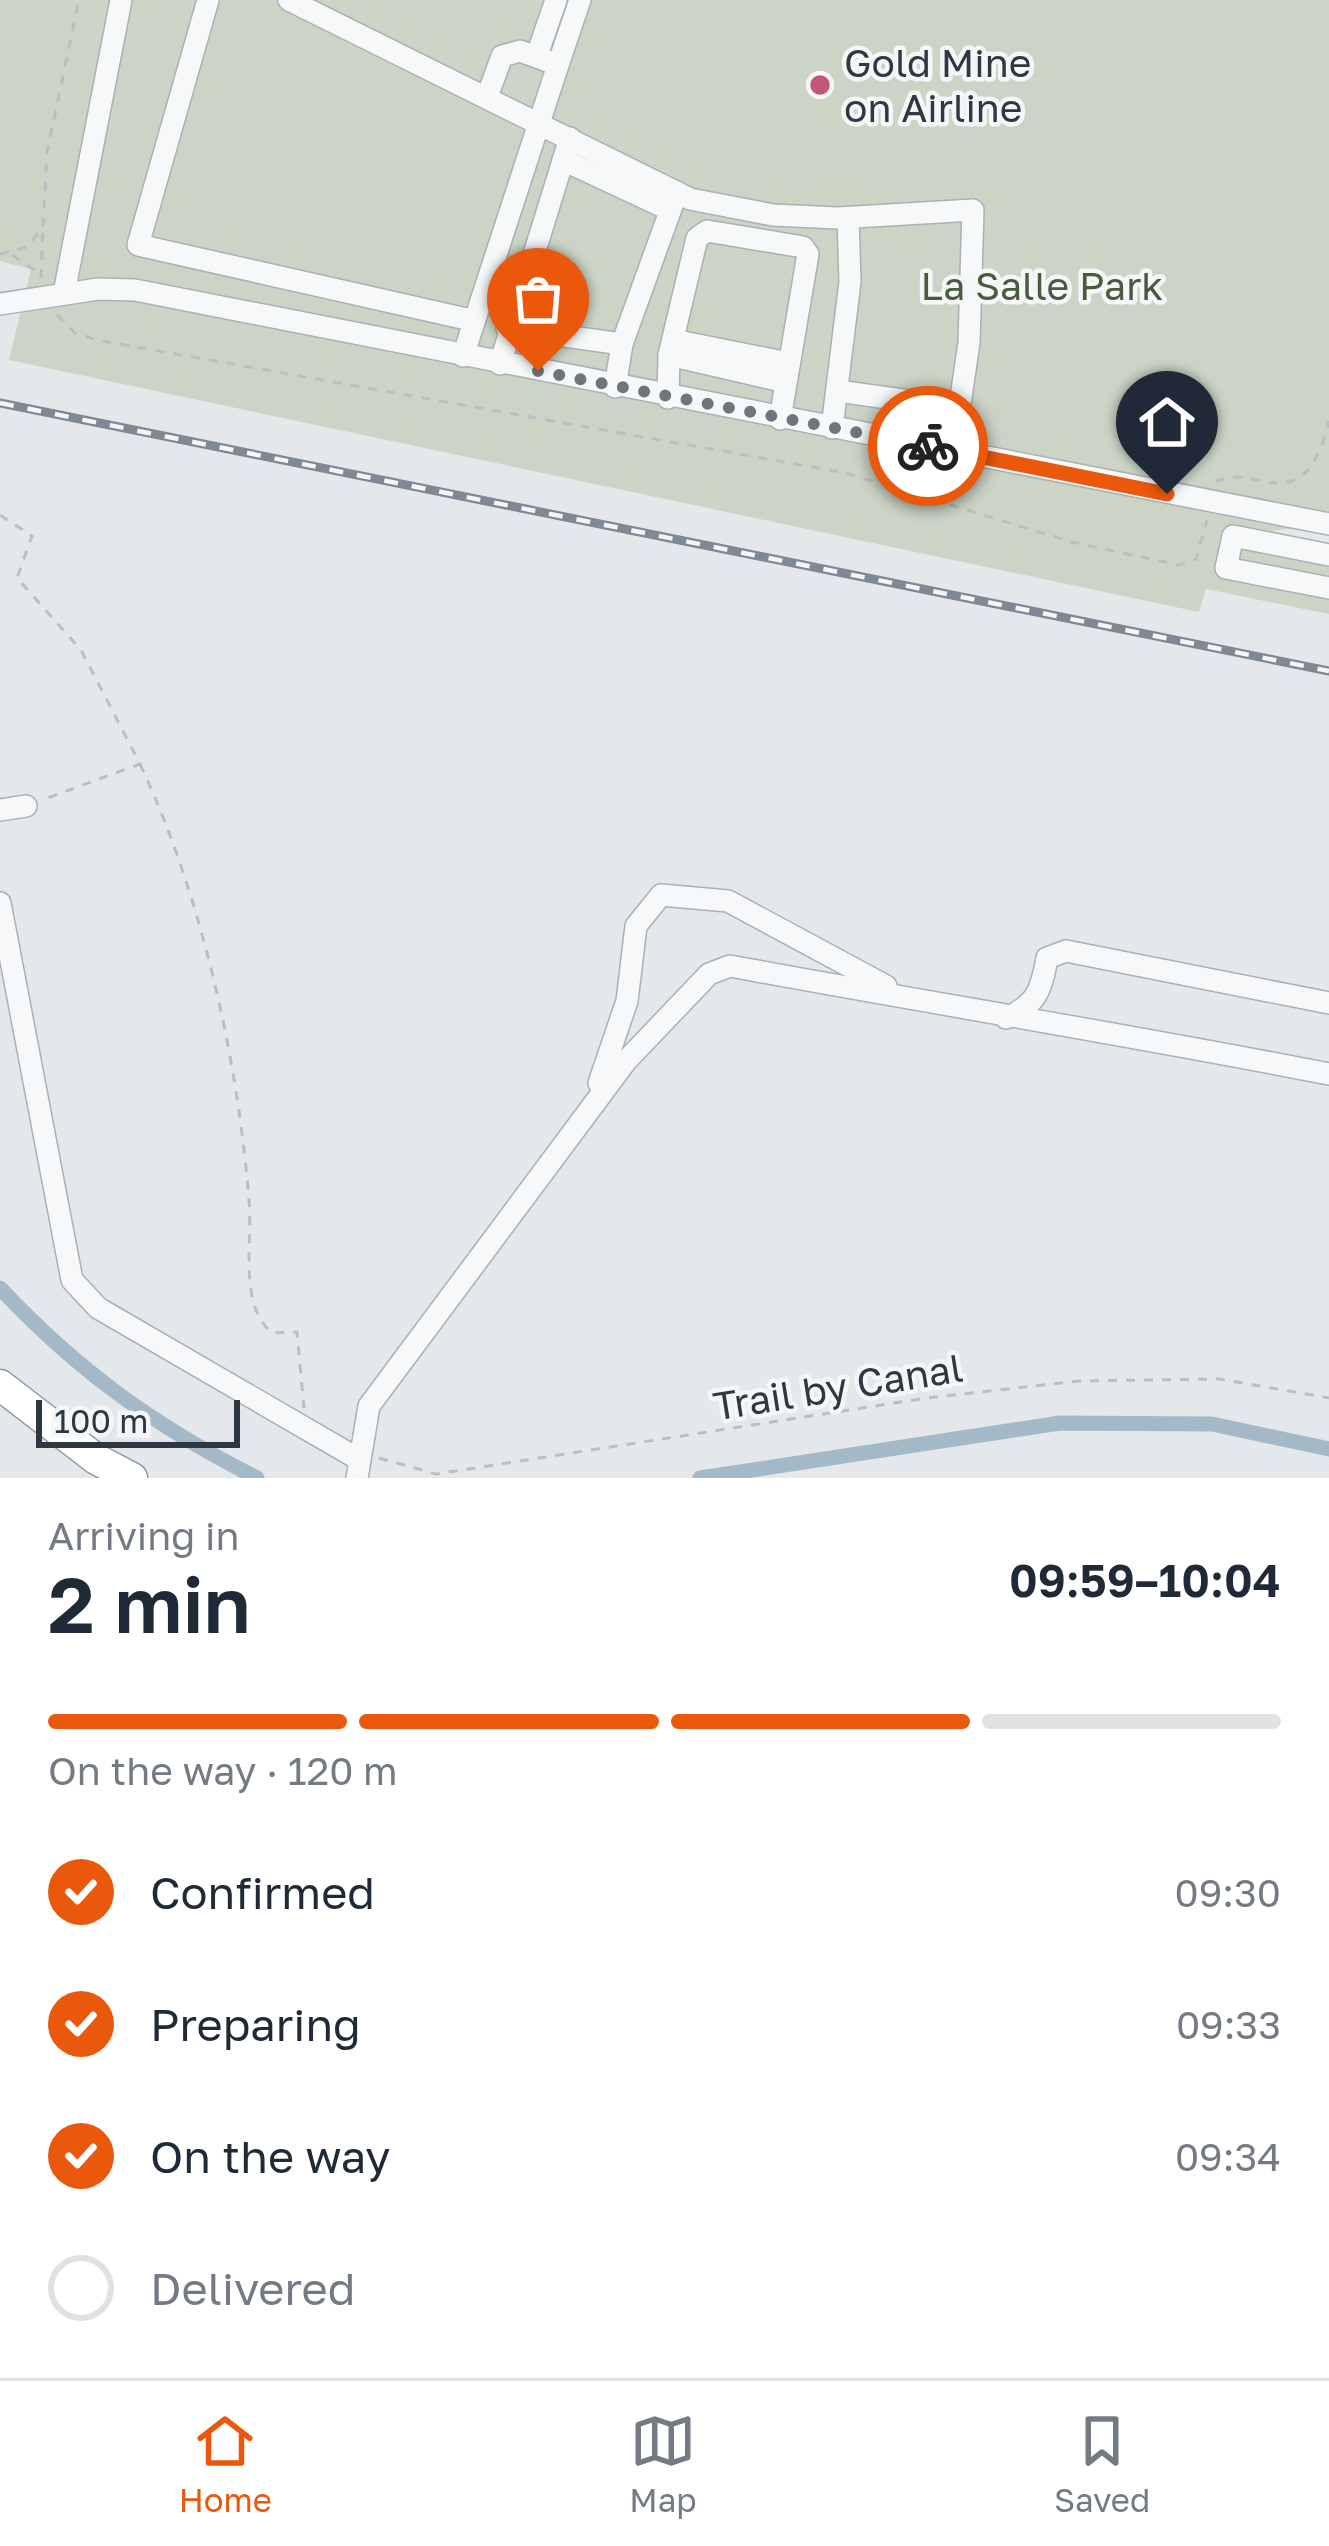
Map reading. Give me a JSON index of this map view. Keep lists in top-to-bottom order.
{
  "streets": {
    "path": ["Trail by Canal"]
  },
  "parks": ["La Salle Park"],
  "places": ["Gold Mine on Airline"],
  "scale_bar": "100 m",
  "page": {
    "scale": "100 m",
    "heading": ["2 min", "Arriving in", "09:59–10:04"],
    "bar": "On the way · 120 m",
    "list": [
      ["Confirmed", "09:30"],
      ["Preparing", "09:33"],
      ["On the way", "09:34"],
      "Delivered"
    ],
    "tabs": ["Home", "Map", "Saved"]
  }
}
